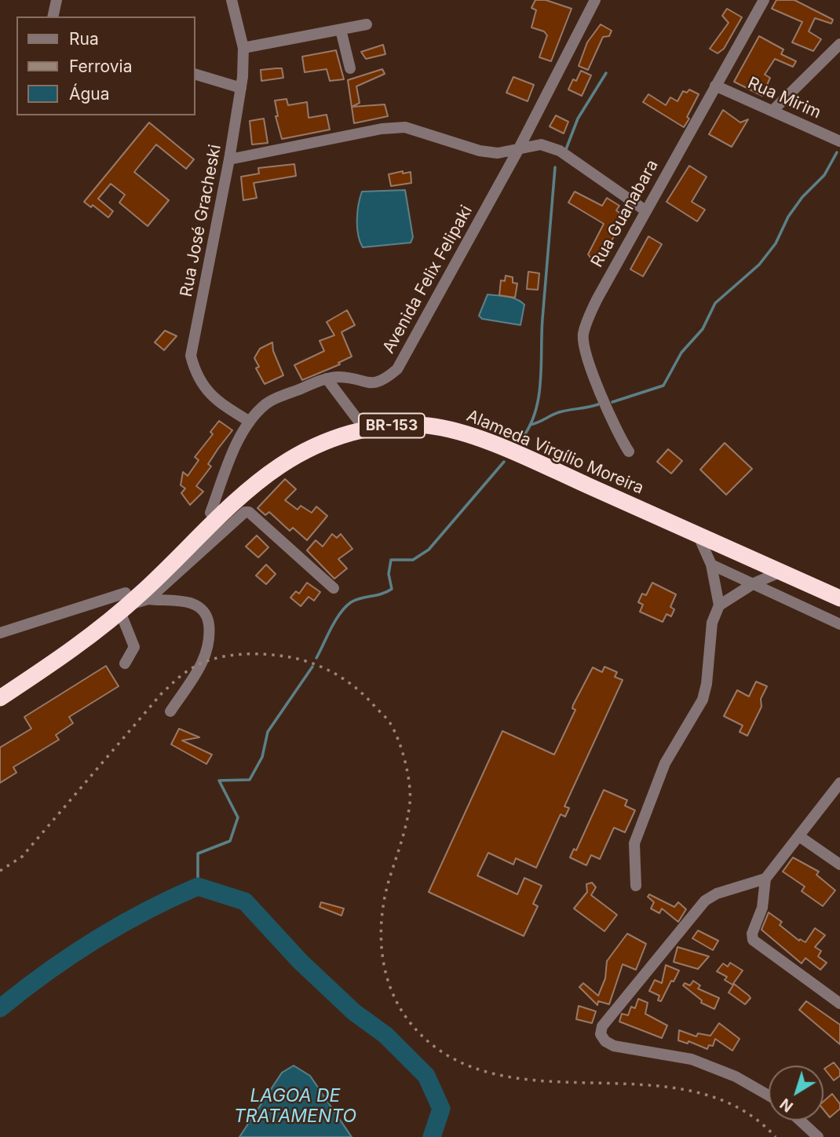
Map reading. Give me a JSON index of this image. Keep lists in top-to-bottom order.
{
  "streets": {
    "highway": ["BR-153", "Alameda Virgílio Moreira"],
    "street": [
      "Rua Mirim",
      "Rua Guanabara",
      "Rua José Gracheski",
      "Avenida Felix Felipaki"
    ]
  },
  "crossings": [
    ["Rua Mirim", "Rua Guanabara"],
    ["Rua José Gracheski", "Avenida Felix Felipaki"],
    ["Avenida Felix Felipaki", "Alameda Virgílio Moreira"]
  ],
  "water": ["LAGOA DE TRATAMENTO"],
  "legend": ["Rua", "Ferrovia", "Água"],
  "north": "bottom left"
}
